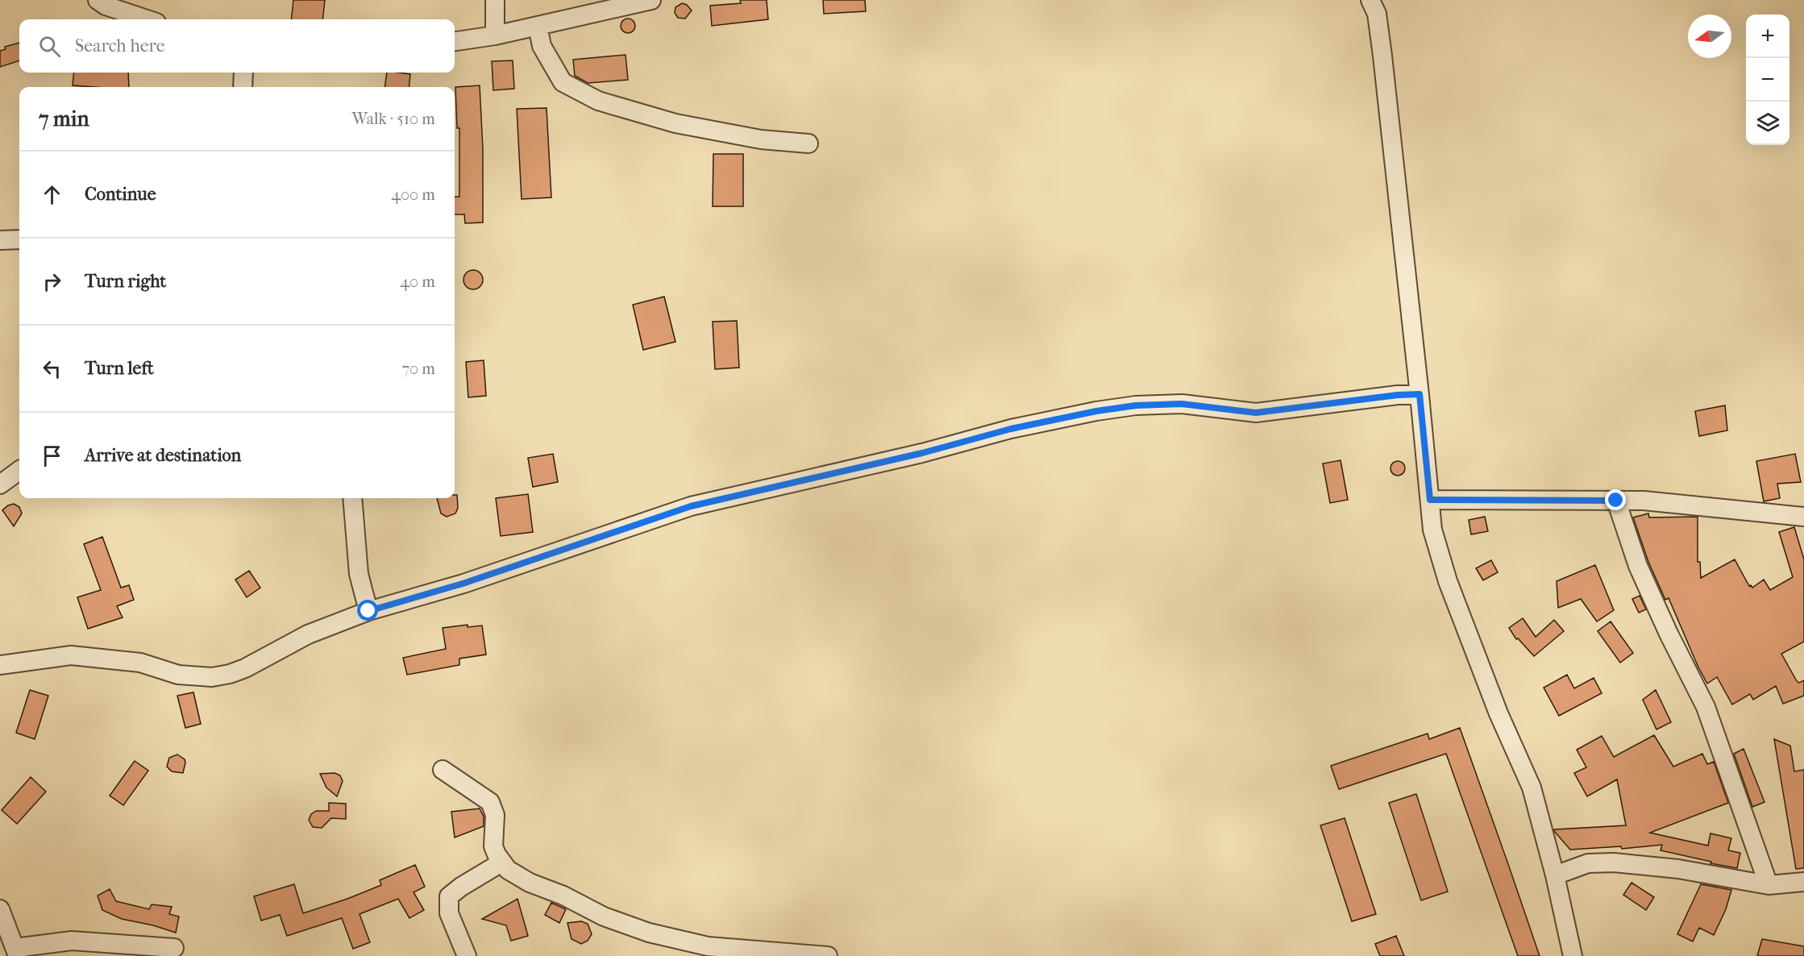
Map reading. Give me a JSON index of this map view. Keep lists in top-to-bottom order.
{
  "north": "left",
  "page": {
    "map_buttons": ["+", "−"],
    "search": "Search here",
    "heading": ["7 min", "Walk · 510 m"],
    "list": [
      ["Continue", "400 m"],
      ["Turn right", "40 m"],
      ["Turn left", "70 m"],
      "Arrive at destination"
    ]
  }
}
